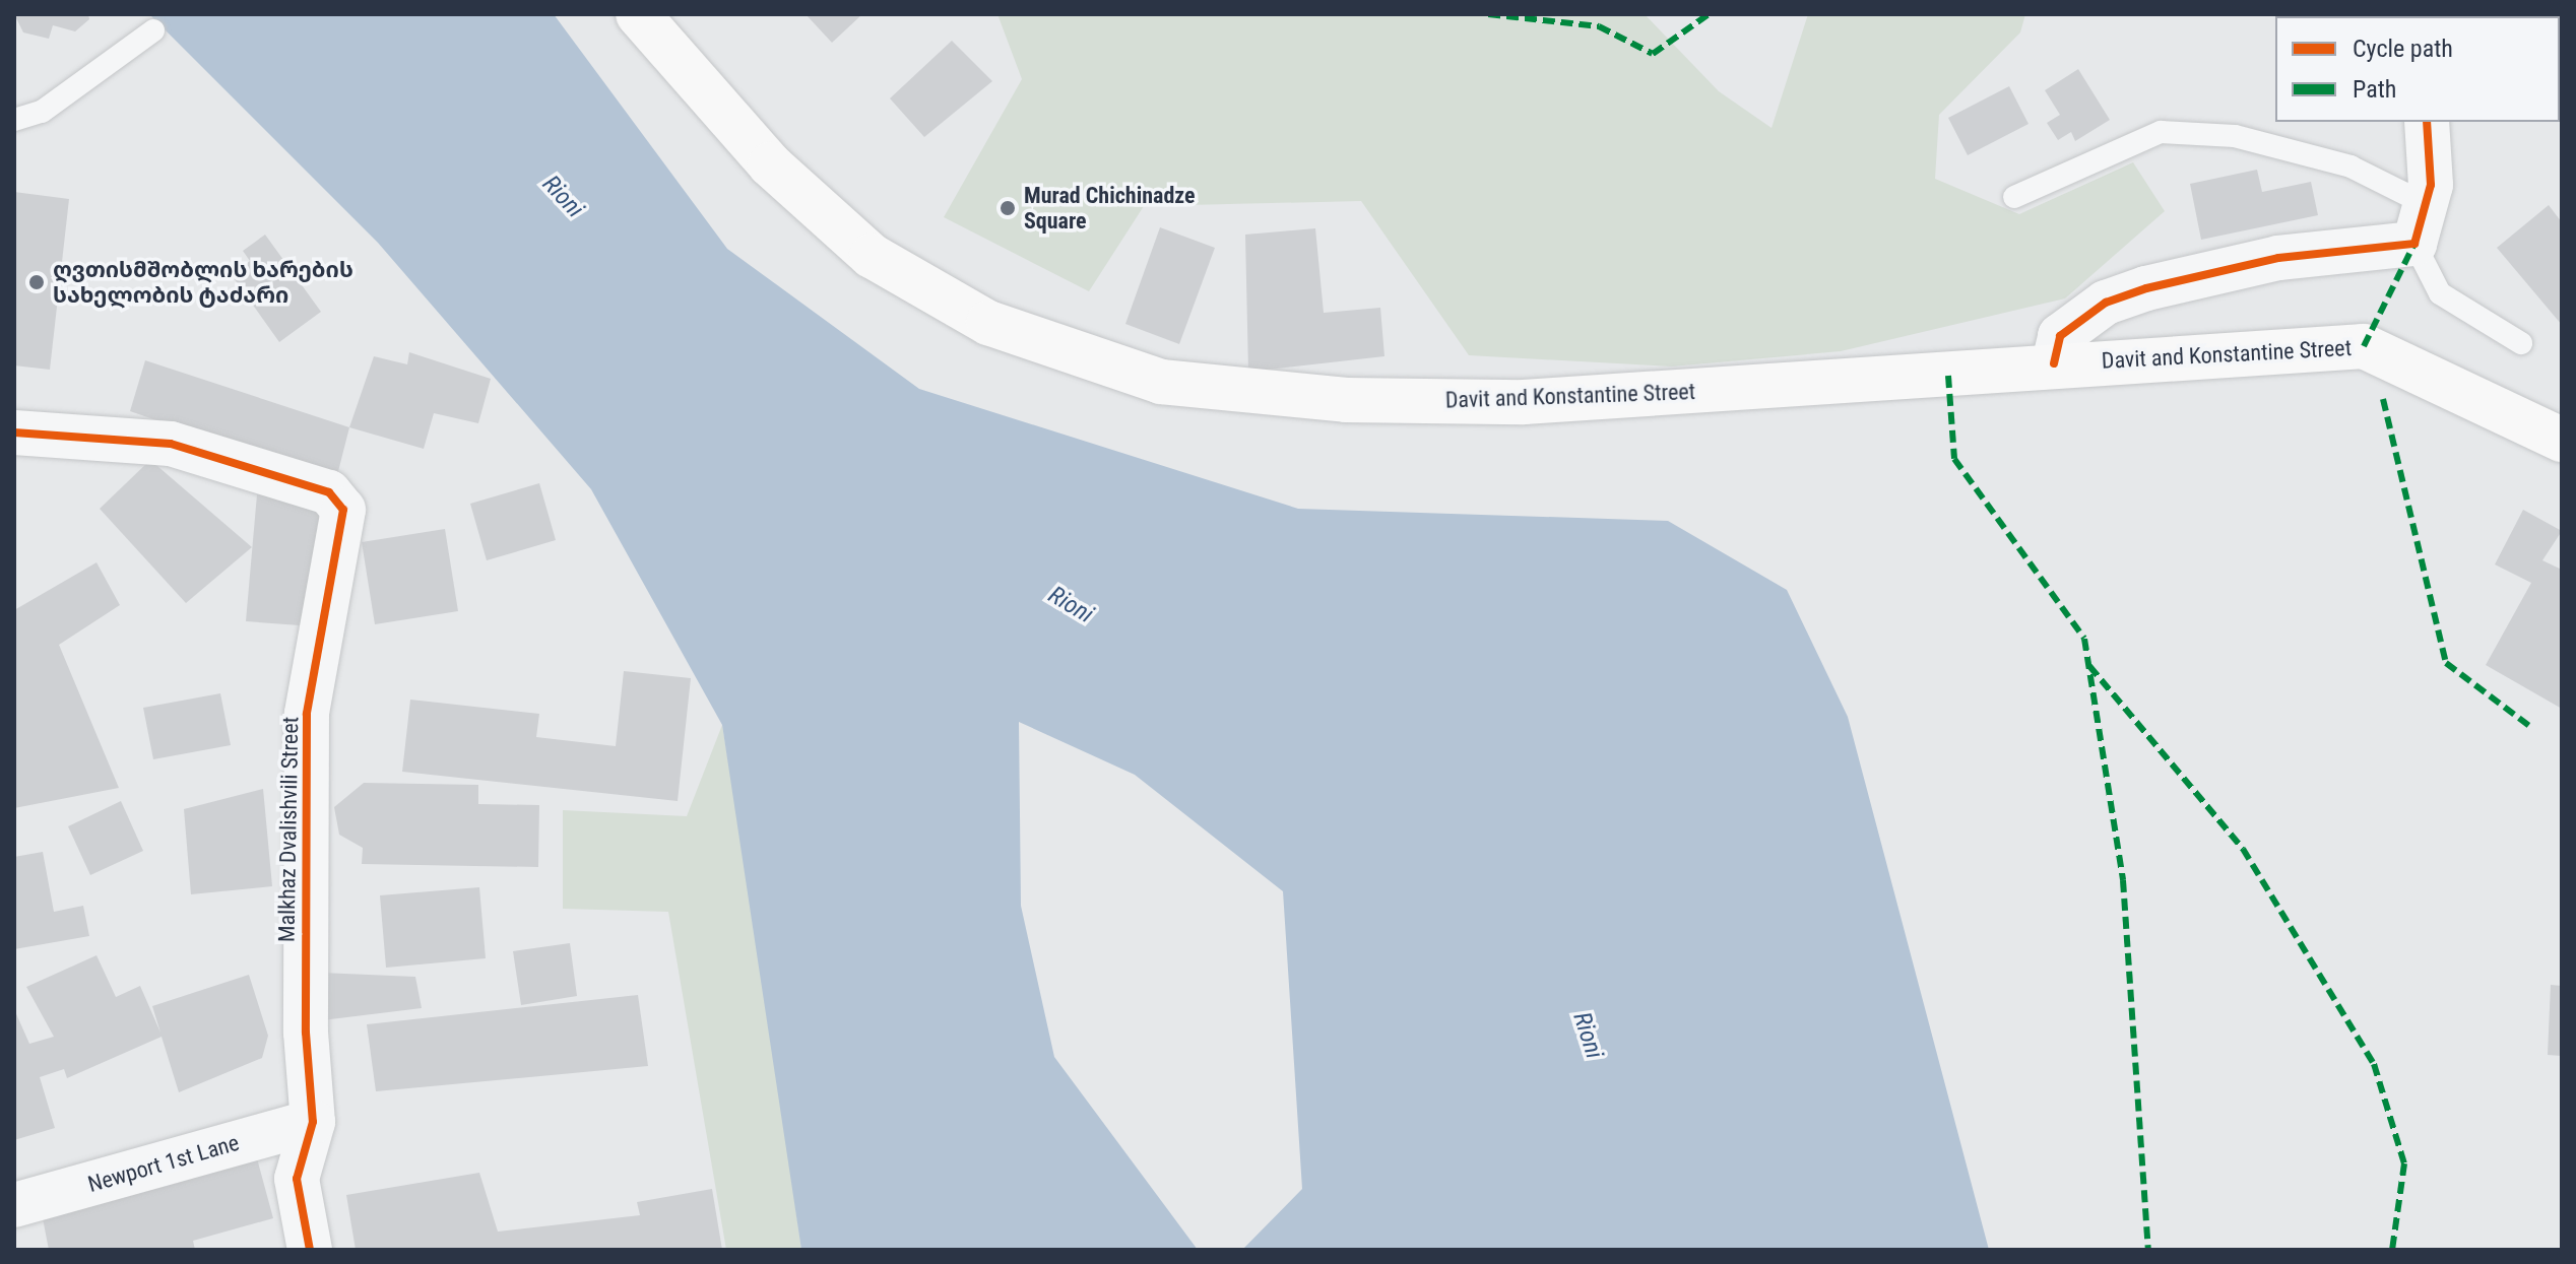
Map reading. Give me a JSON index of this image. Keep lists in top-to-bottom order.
{
  "streets": {
    "main road": ["Davit and Konstantine Street"],
    "street": ["Malkhaz Dvalishvili Street", "Newport 1st Lane"]
  },
  "crossings": [
    ["Malkhaz Dvalishvili Street", "Newport 1st Lane"]
  ],
  "water": ["Rioni"],
  "places": ["Murad Chichinadze Square", "ღვთისმშობლის ხარების სახელობის ტაძარი"],
  "legend": ["Cycle path", "Path"]
}
